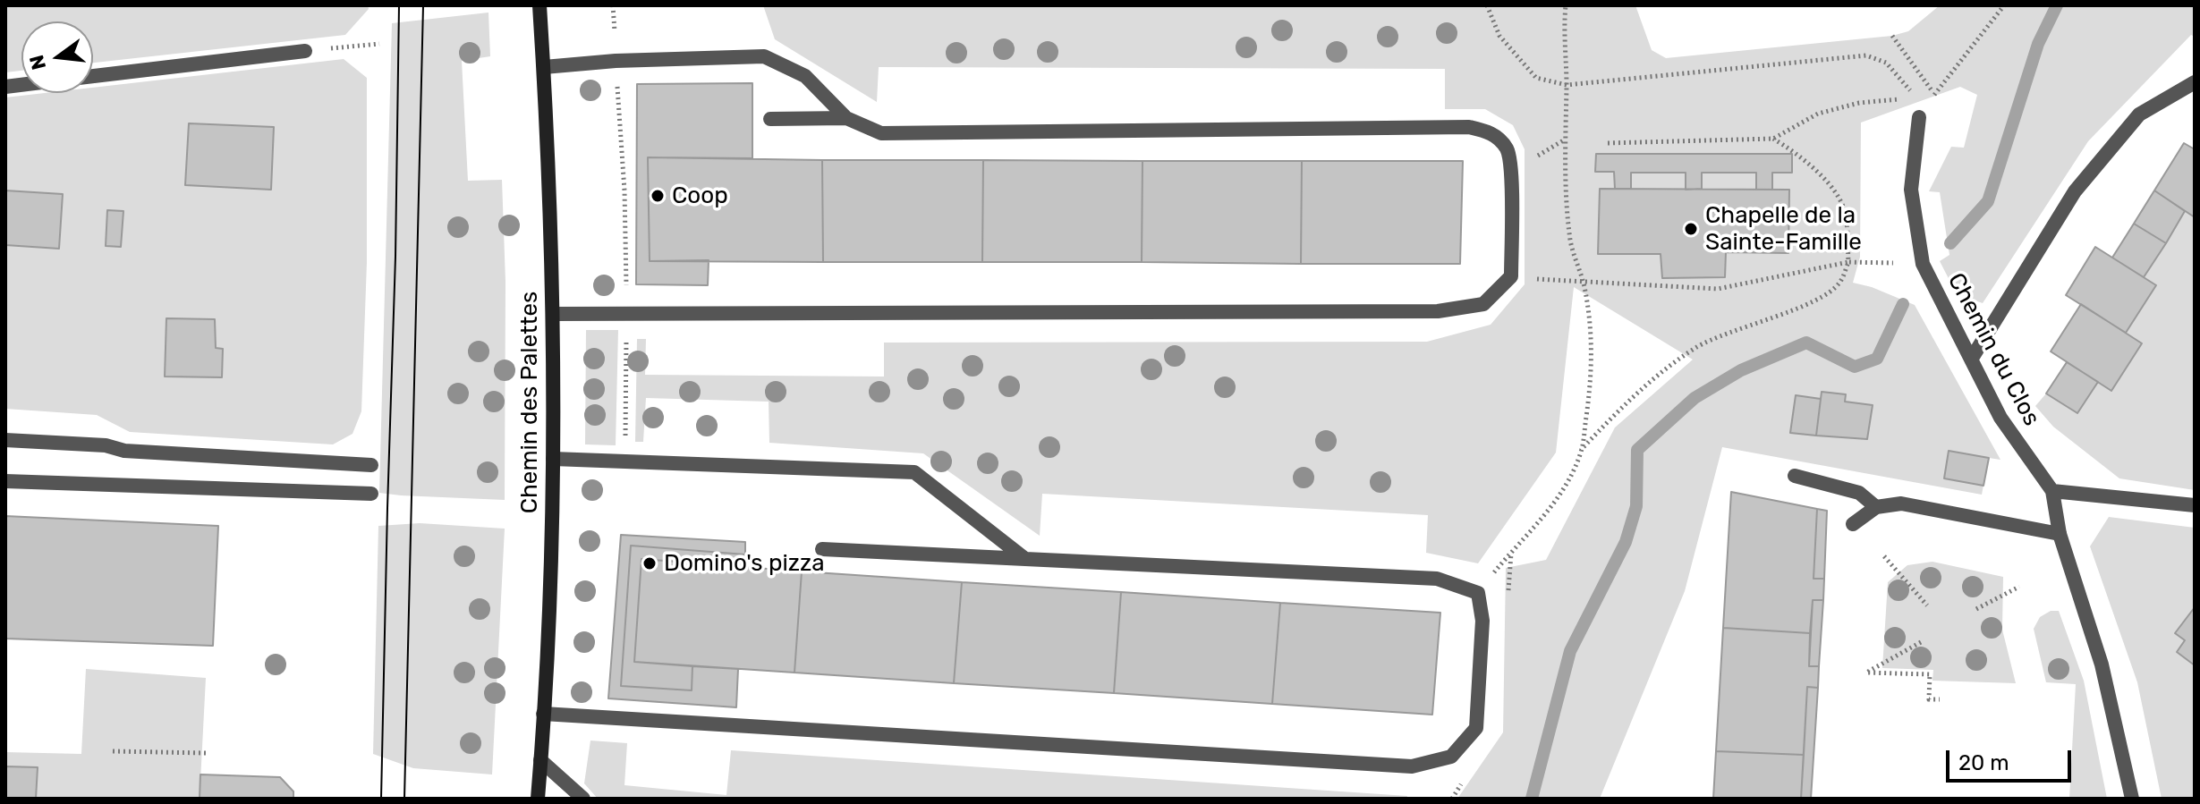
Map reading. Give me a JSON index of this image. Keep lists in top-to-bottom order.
{
  "streets": {
    "street": ["Chemin du Clos", "Chemin des Palettes"]
  },
  "places": ["Coop", "Chapelle de la Sainte-Famille", "Domino's pizza"],
  "scale_bar": "20 m",
  "north": "left"
}
